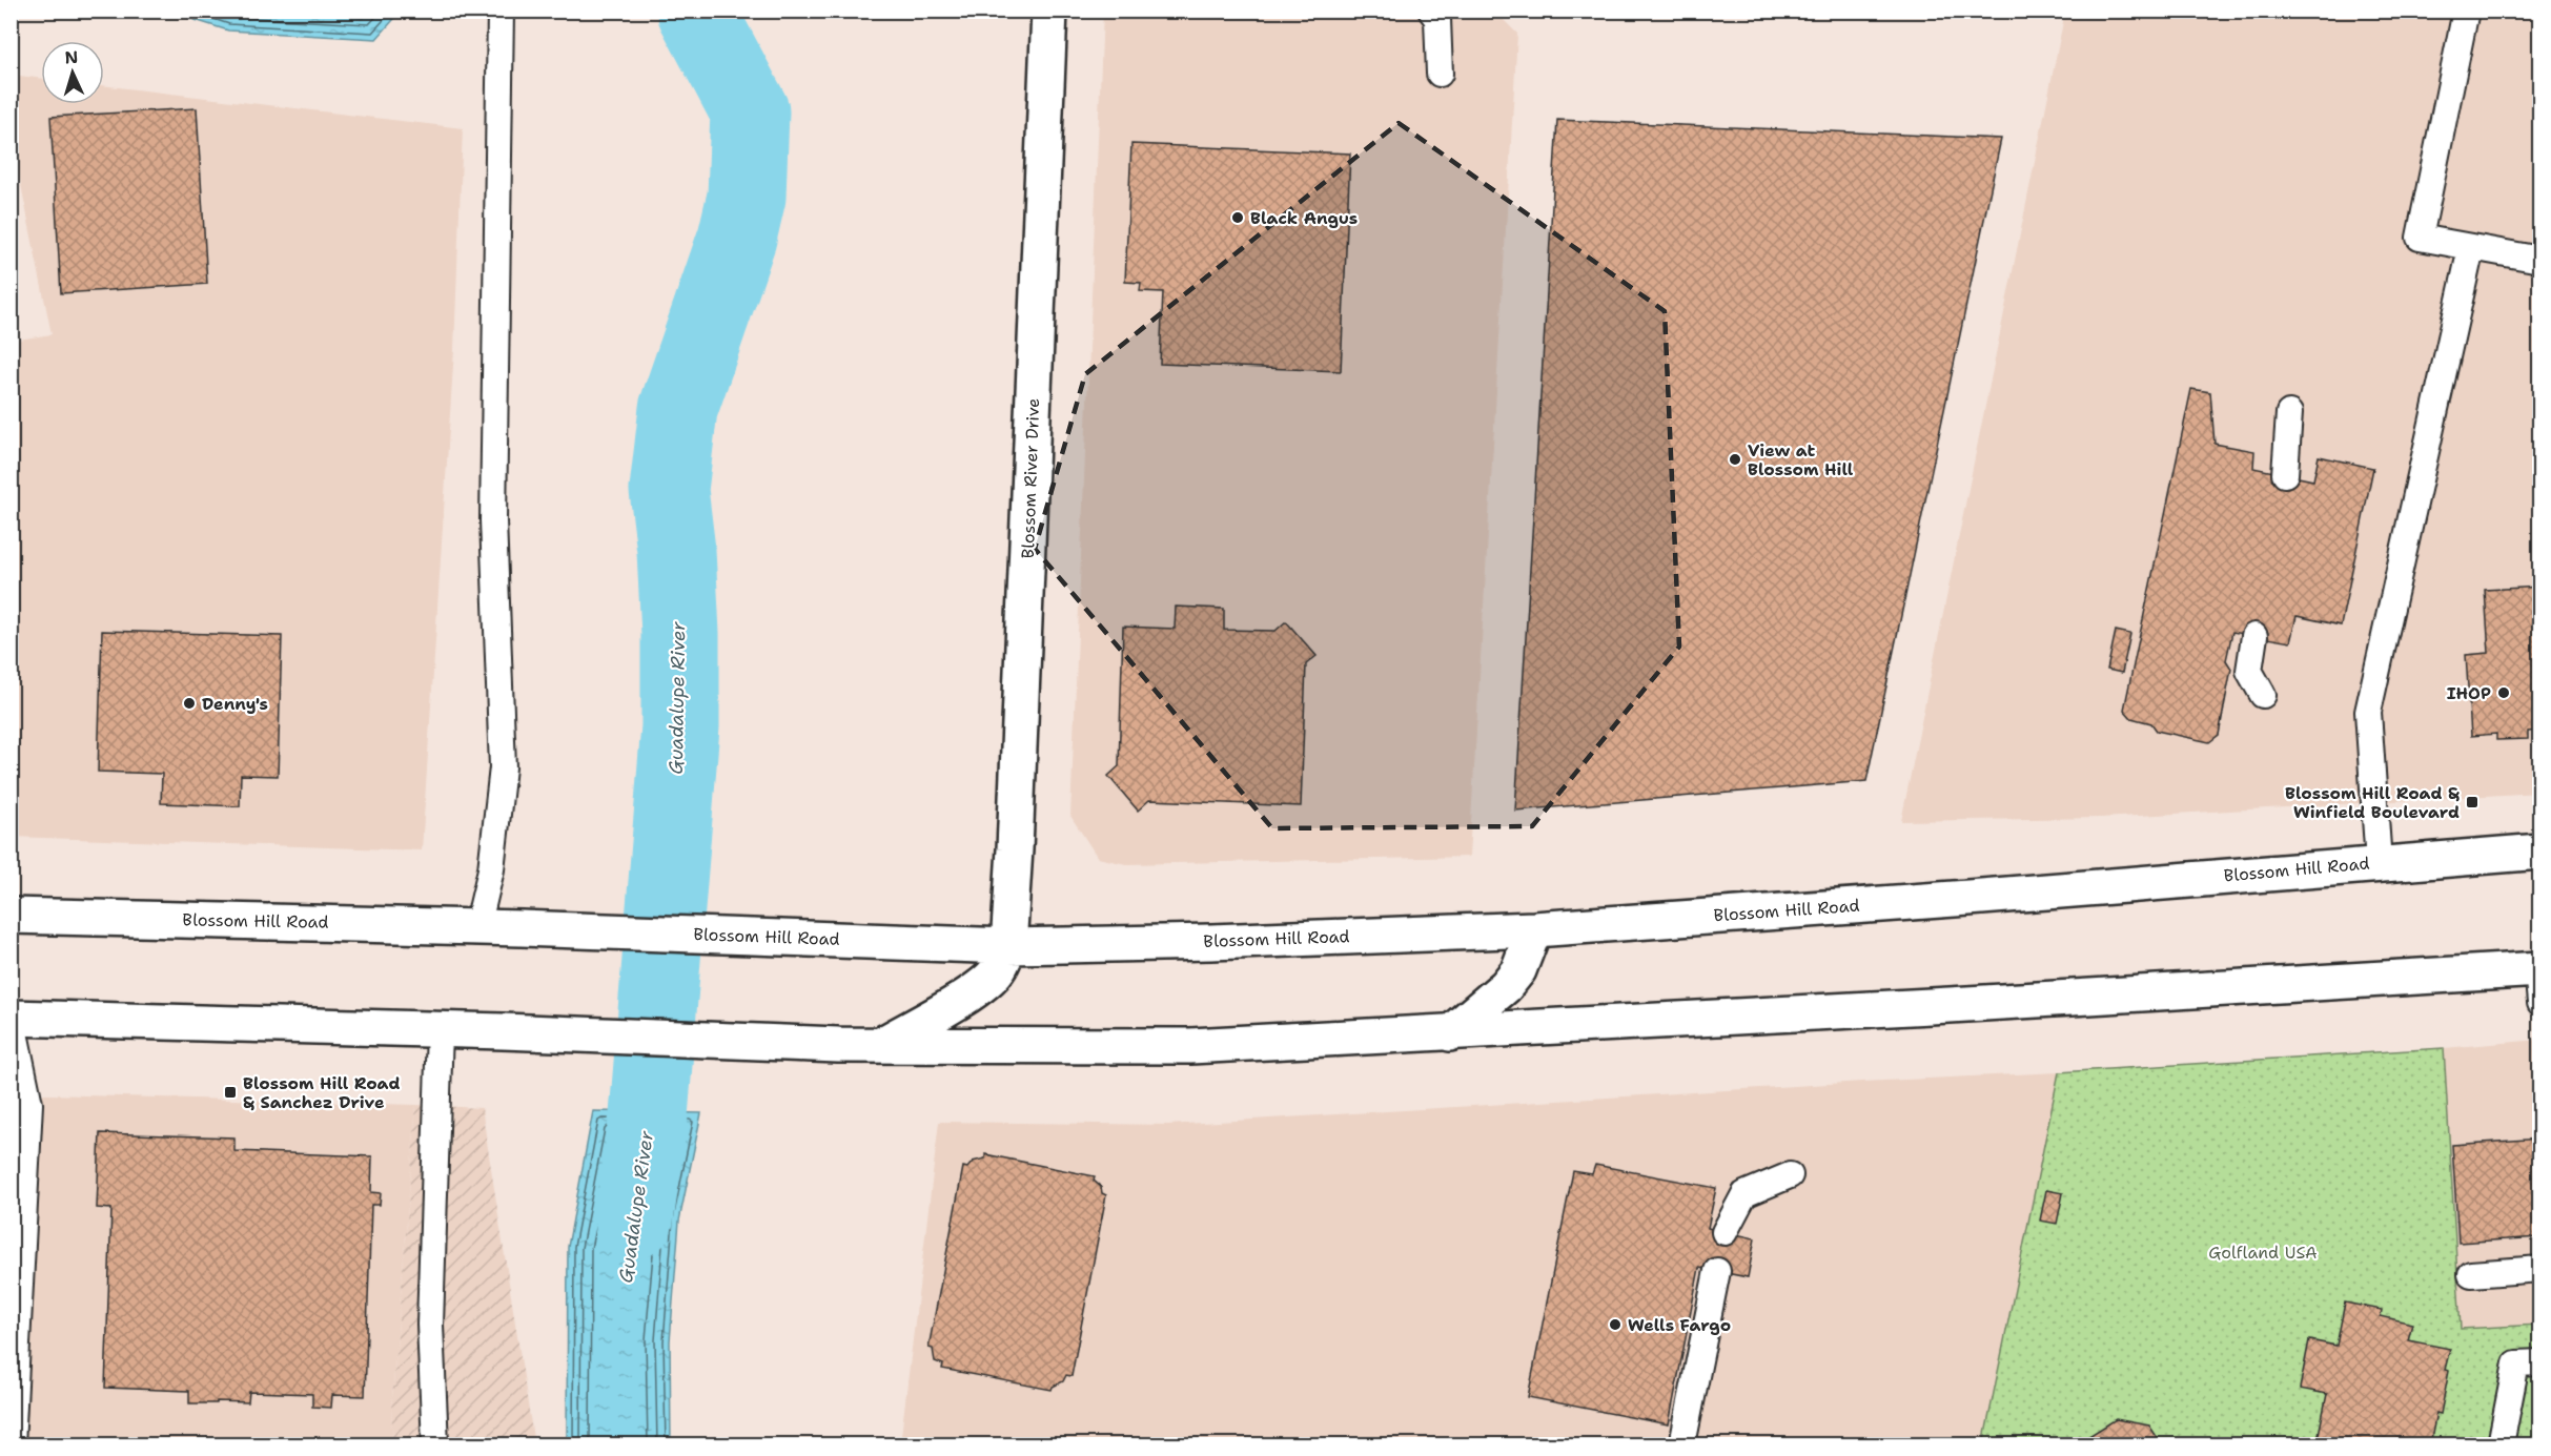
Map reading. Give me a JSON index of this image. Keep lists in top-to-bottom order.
{
  "streets": {
    "main road": ["Blossom River Drive", "Blossom Hill Road"]
  },
  "crossings": [
    ["Blossom River Drive", "Blossom Hill Road"]
  ],
  "water": ["Guadalupe River"],
  "parks": ["Golfland USA"],
  "places": {
    "other": [
      "Black Angus",
      "View at Blossom Hill",
      "IHOP",
      "Denny's",
      "Wells Fargo"
    ],
    "transit": ["Blossom Hill Road & Winfield Boulevard", "Blossom Hill Road & Sanchez Drive"]
  },
  "north": "top"
}
